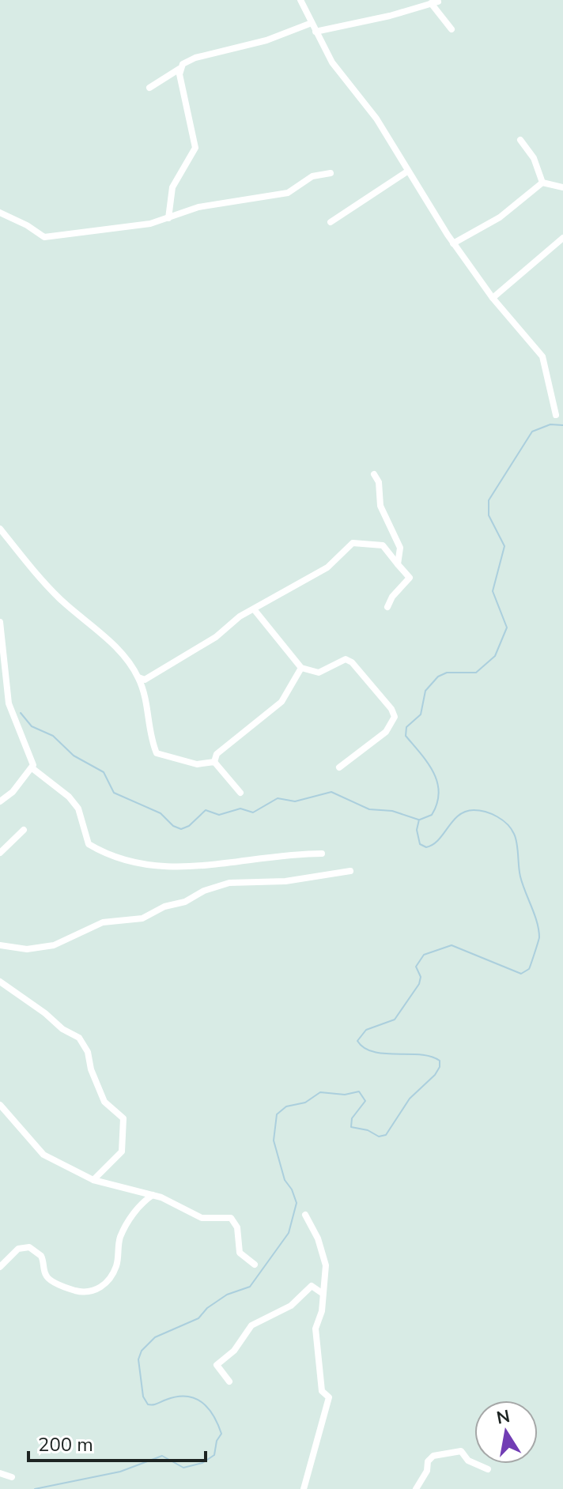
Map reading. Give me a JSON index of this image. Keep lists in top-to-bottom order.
{
  "scale_bar": "200 m",
  "north": "top"
}
